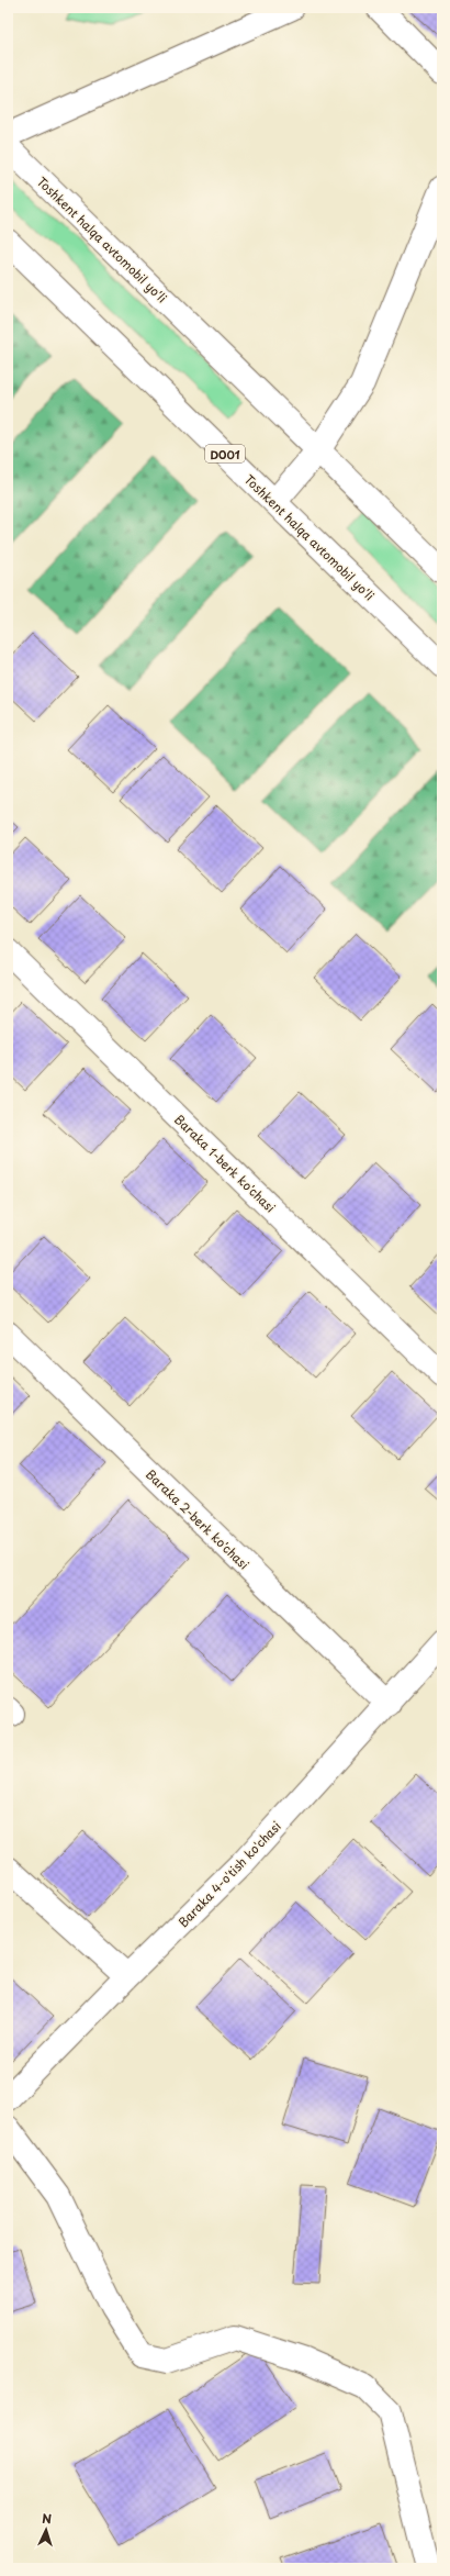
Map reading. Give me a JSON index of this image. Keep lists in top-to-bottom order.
{
  "streets": {
    "main road": [
      "Toshkent halqa avtomobil yo'li",
      "D001",
      "Baraka 1-berk ko'chasi",
      "Baraka 2-berk ko'chasi",
      "Baraka 4-o'tish ko'chasi"
    ]
  },
  "crossings": [
    ["Baraka 2-berk ko'chasi", "Baraka 4-o'tish ko'chasi"]
  ],
  "north": "top"
}
